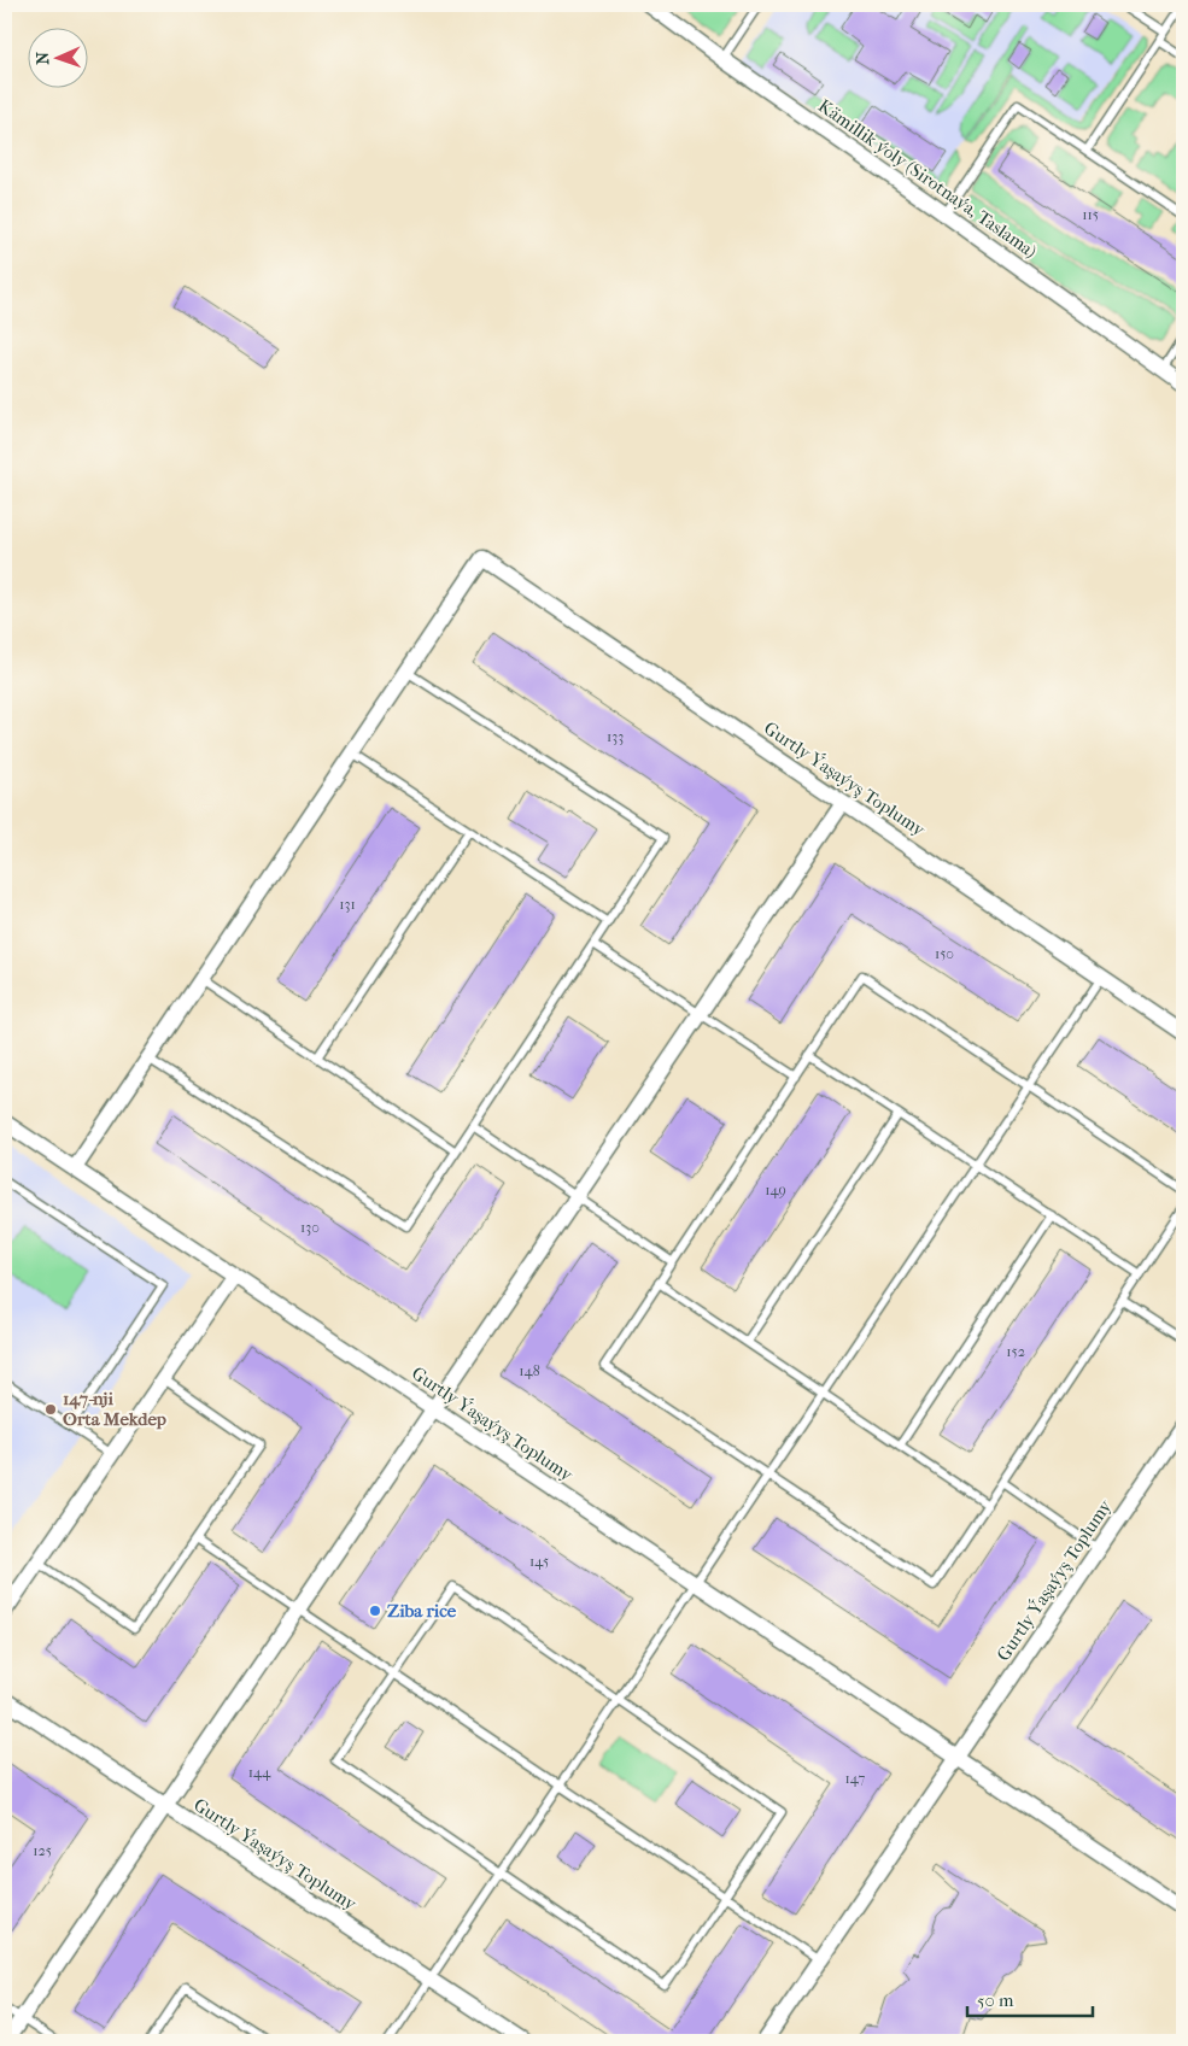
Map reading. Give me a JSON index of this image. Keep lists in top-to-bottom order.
{
  "streets": {
    "street": ["Kämillik ýoly (Sirotnaýa, Taslama)", "Gurtly Ýaşaýyş Toplumy"]
  },
  "places": ["147-nji Orta Mekdep", "Ziba rice"],
  "house_numbers": [
    "115",
    "133",
    "131",
    "150",
    "149",
    "130",
    "152",
    "148",
    "145",
    "144",
    "147",
    "125"
  ],
  "scale_bar": "50 m",
  "north": "left"
}
